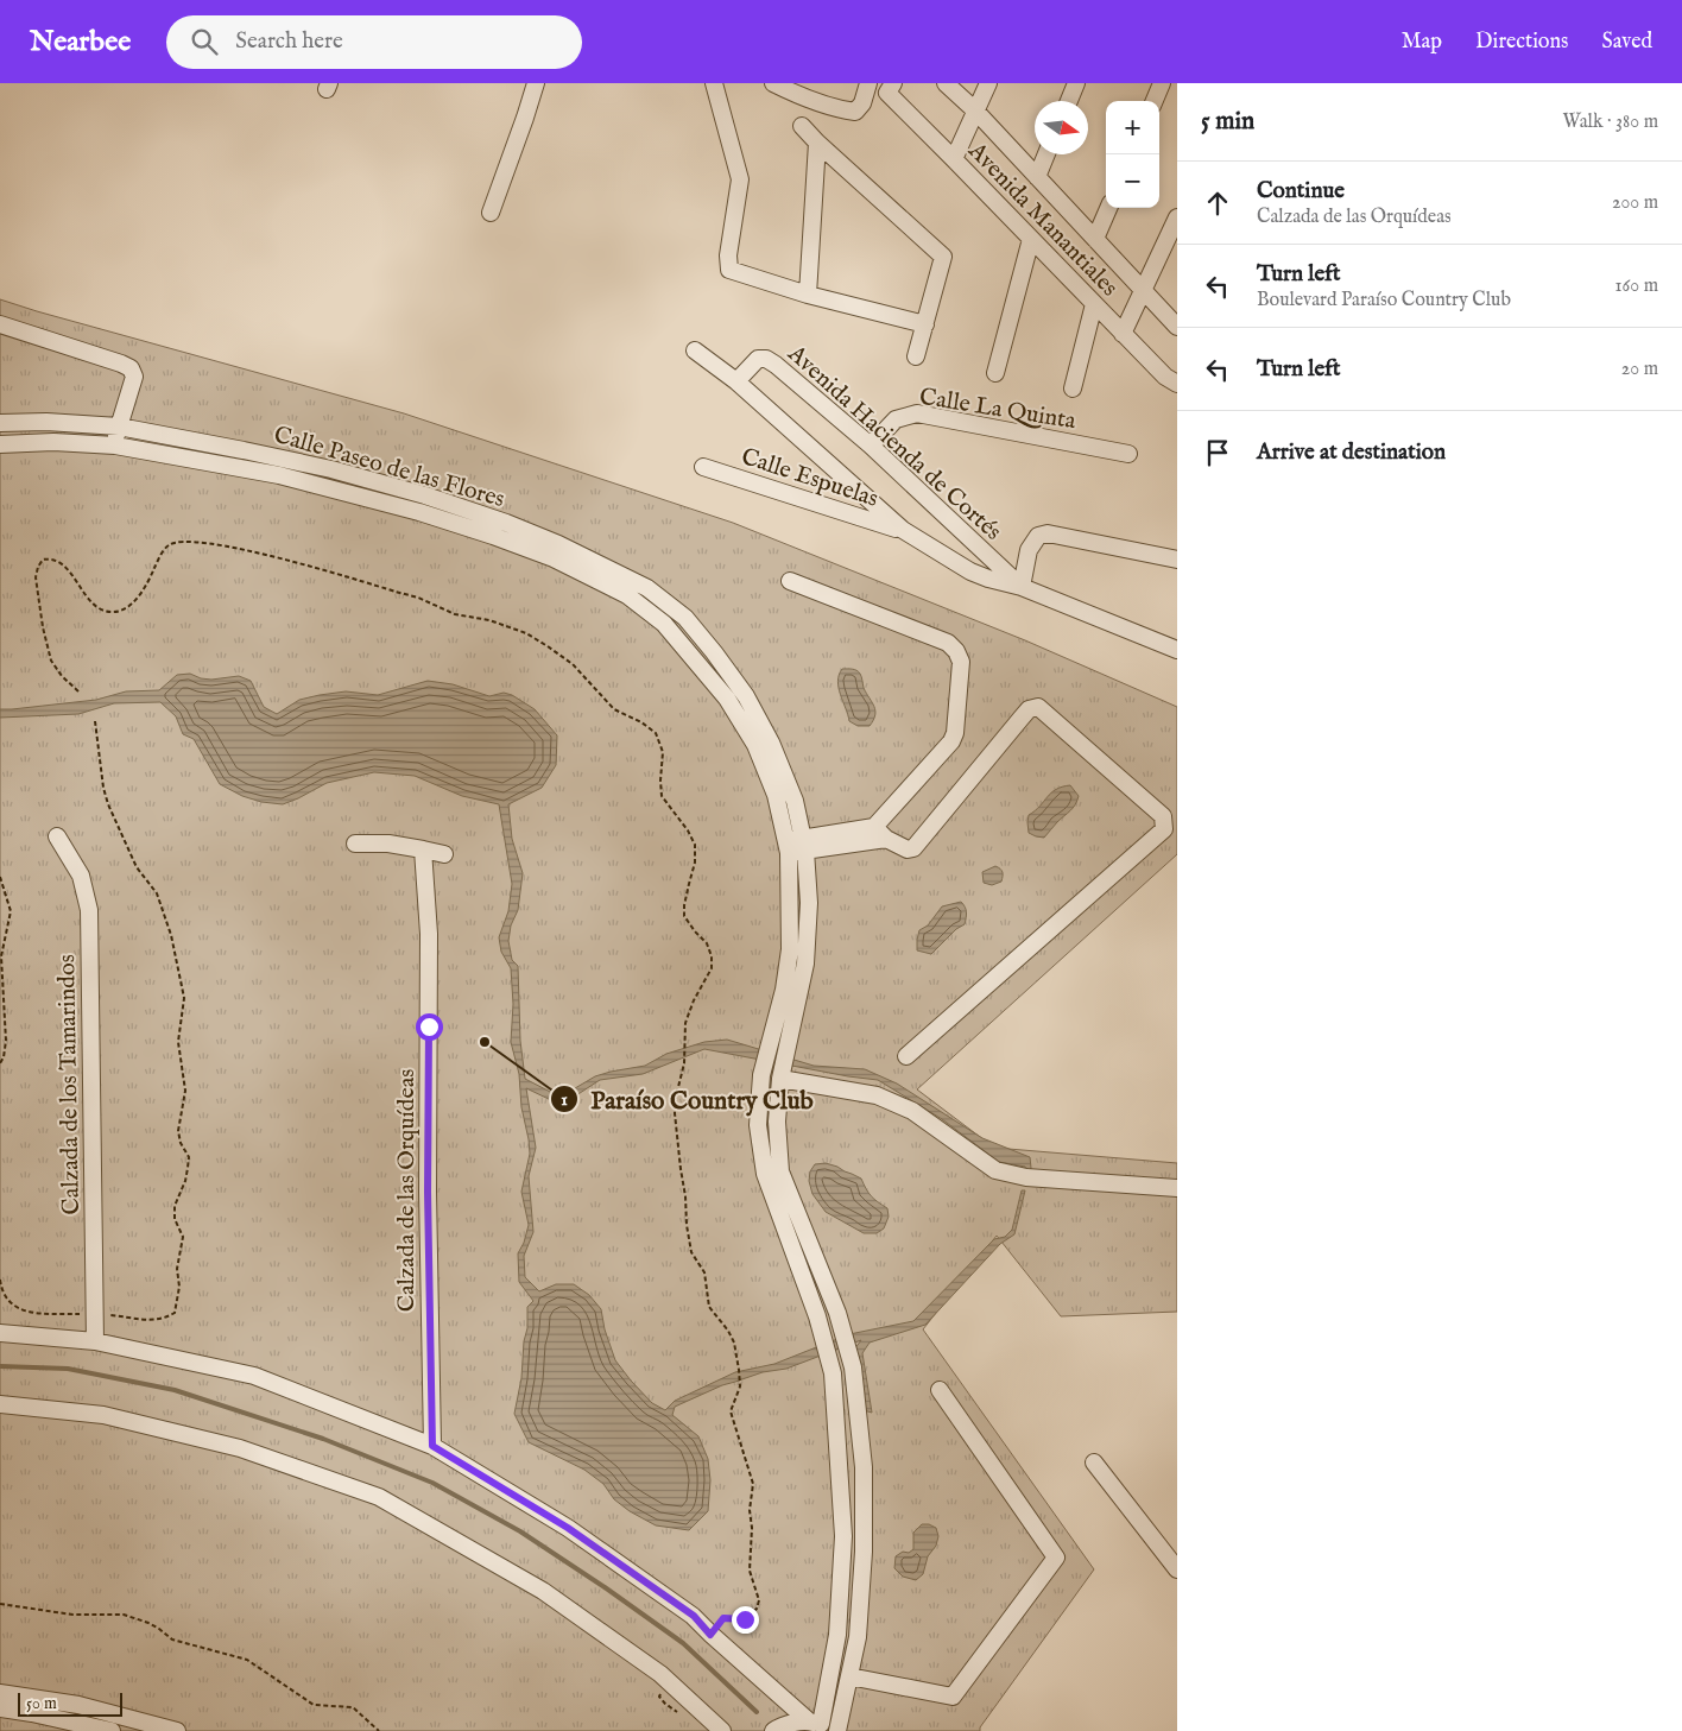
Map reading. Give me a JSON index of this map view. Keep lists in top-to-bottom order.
{
  "streets": {
    "street": [
      "Avenida Manantiales",
      "Calle La Quinta",
      "Avenida Hacienda de Cortés",
      "Calle Paseo de las Flores",
      "Calle Espuelas",
      "Calzada de los Tamarindos",
      "Calzada de las Orquídeas"
    ]
  },
  "crossings": [
    ["Calle La Quinta", "Avenida Hacienda de Cortés"],
    ["Avenida Hacienda de Cortés", "Calle Espuelas"]
  ],
  "places": ["Paraíso Country Club"],
  "scale_bar": "50 m",
  "north": "right",
  "page": {
    "header": "Nearbee",
    "search": "Search here",
    "nav": ["Map", "Directions", "Saved"],
    "heading": ["5 min", "Walk · 380 m"],
    "map_buttons": ["+", "−"],
    "list": [
      ["Continue", "Calzada de las Orquídeas", "200 m"],
      ["Turn left", "Boulevard Paraíso Country Club", "160 m"],
      ["Turn left", "20 m"],
      "Arrive at destination"
    ],
    "scale": "50 m"
  }
}
